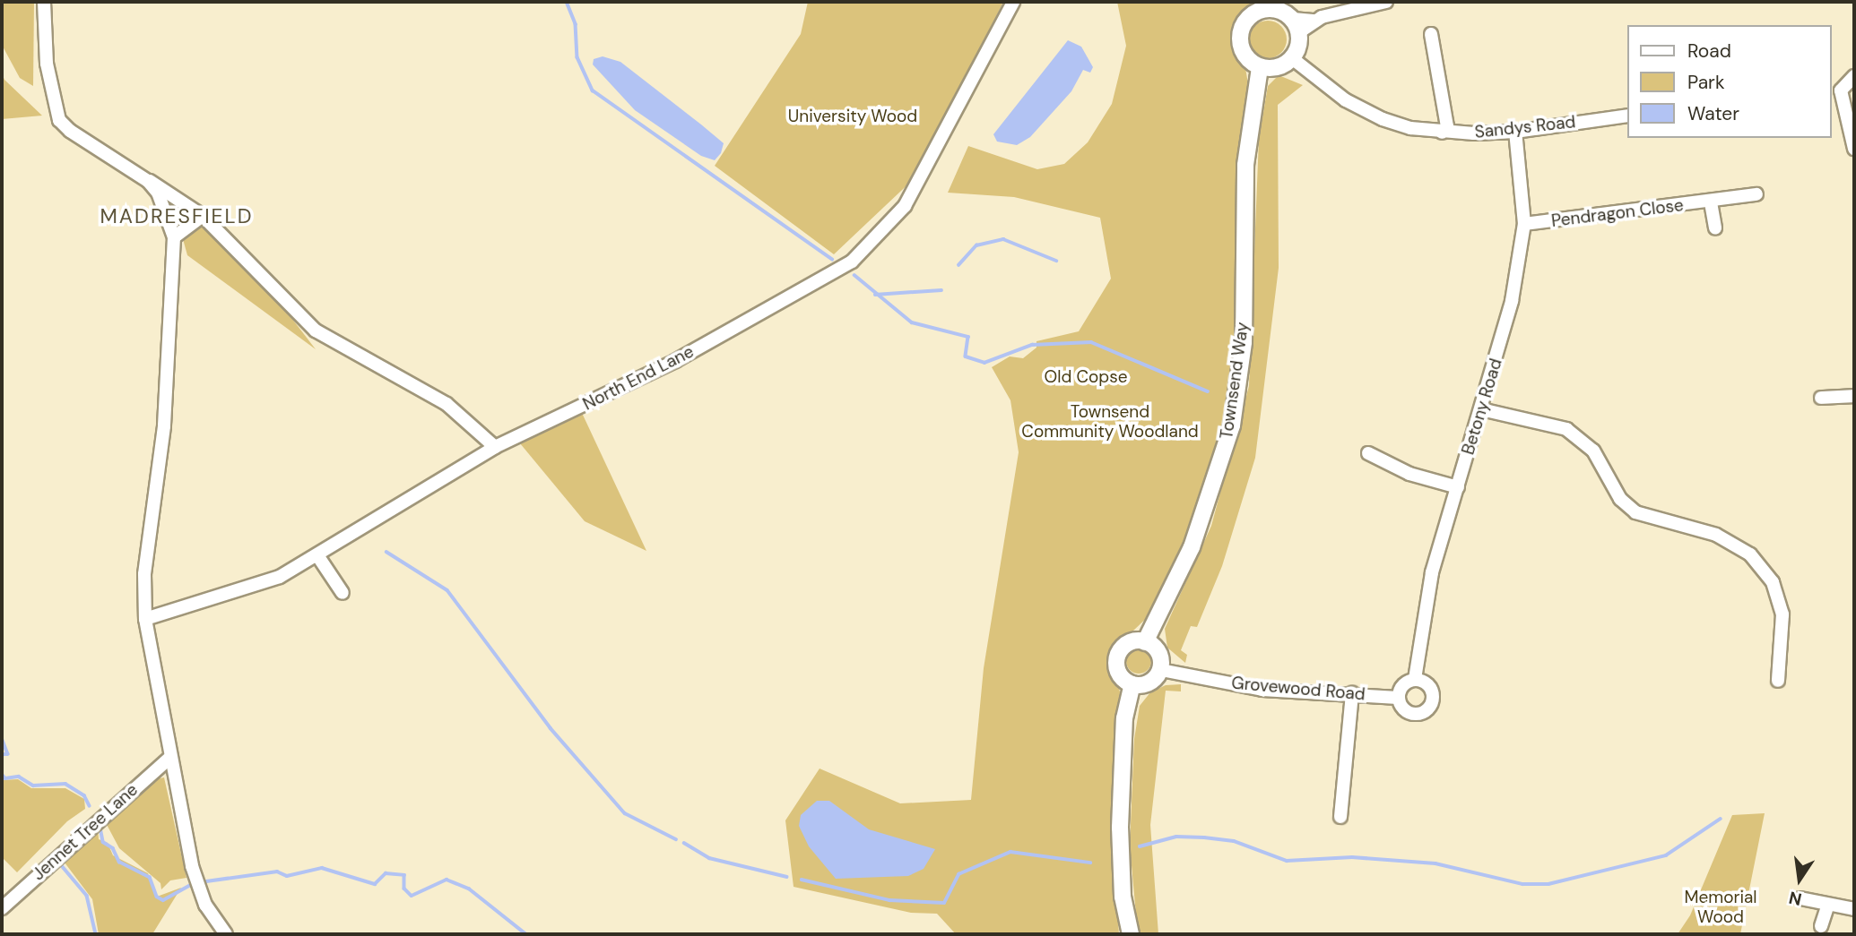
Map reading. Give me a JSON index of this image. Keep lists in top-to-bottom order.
{
  "streets": {
    "main road": ["Townsend Way"],
    "street": [
      "Sandys Road",
      "Pendragon Close",
      "North End Lane",
      "Betony Road",
      "Grovewood Road",
      "Jennet Tree Lane"
    ]
  },
  "crossings": [
    ["Sandys Road", "Townsend Way"],
    ["Sandys Road", "Betony Road"],
    ["Pendragon Close", "Betony Road"],
    ["Townsend Way", "Grovewood Road"],
    ["Betony Road", "Grovewood Road"]
  ],
  "districts": ["MADRESFIELD"],
  "parks": [
    "University Wood",
    "Old Copse",
    "Townsend Community Woodland",
    "Memorial Wood"
  ],
  "legend": ["Road", "Park", "Water"],
  "north": "bottom"
}
